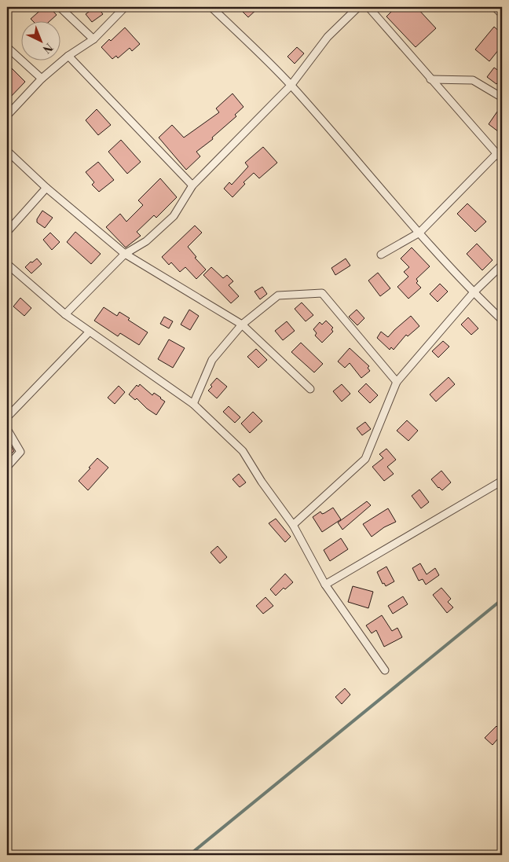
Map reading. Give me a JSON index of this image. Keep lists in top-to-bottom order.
{
  "north": "bottom right"
}
